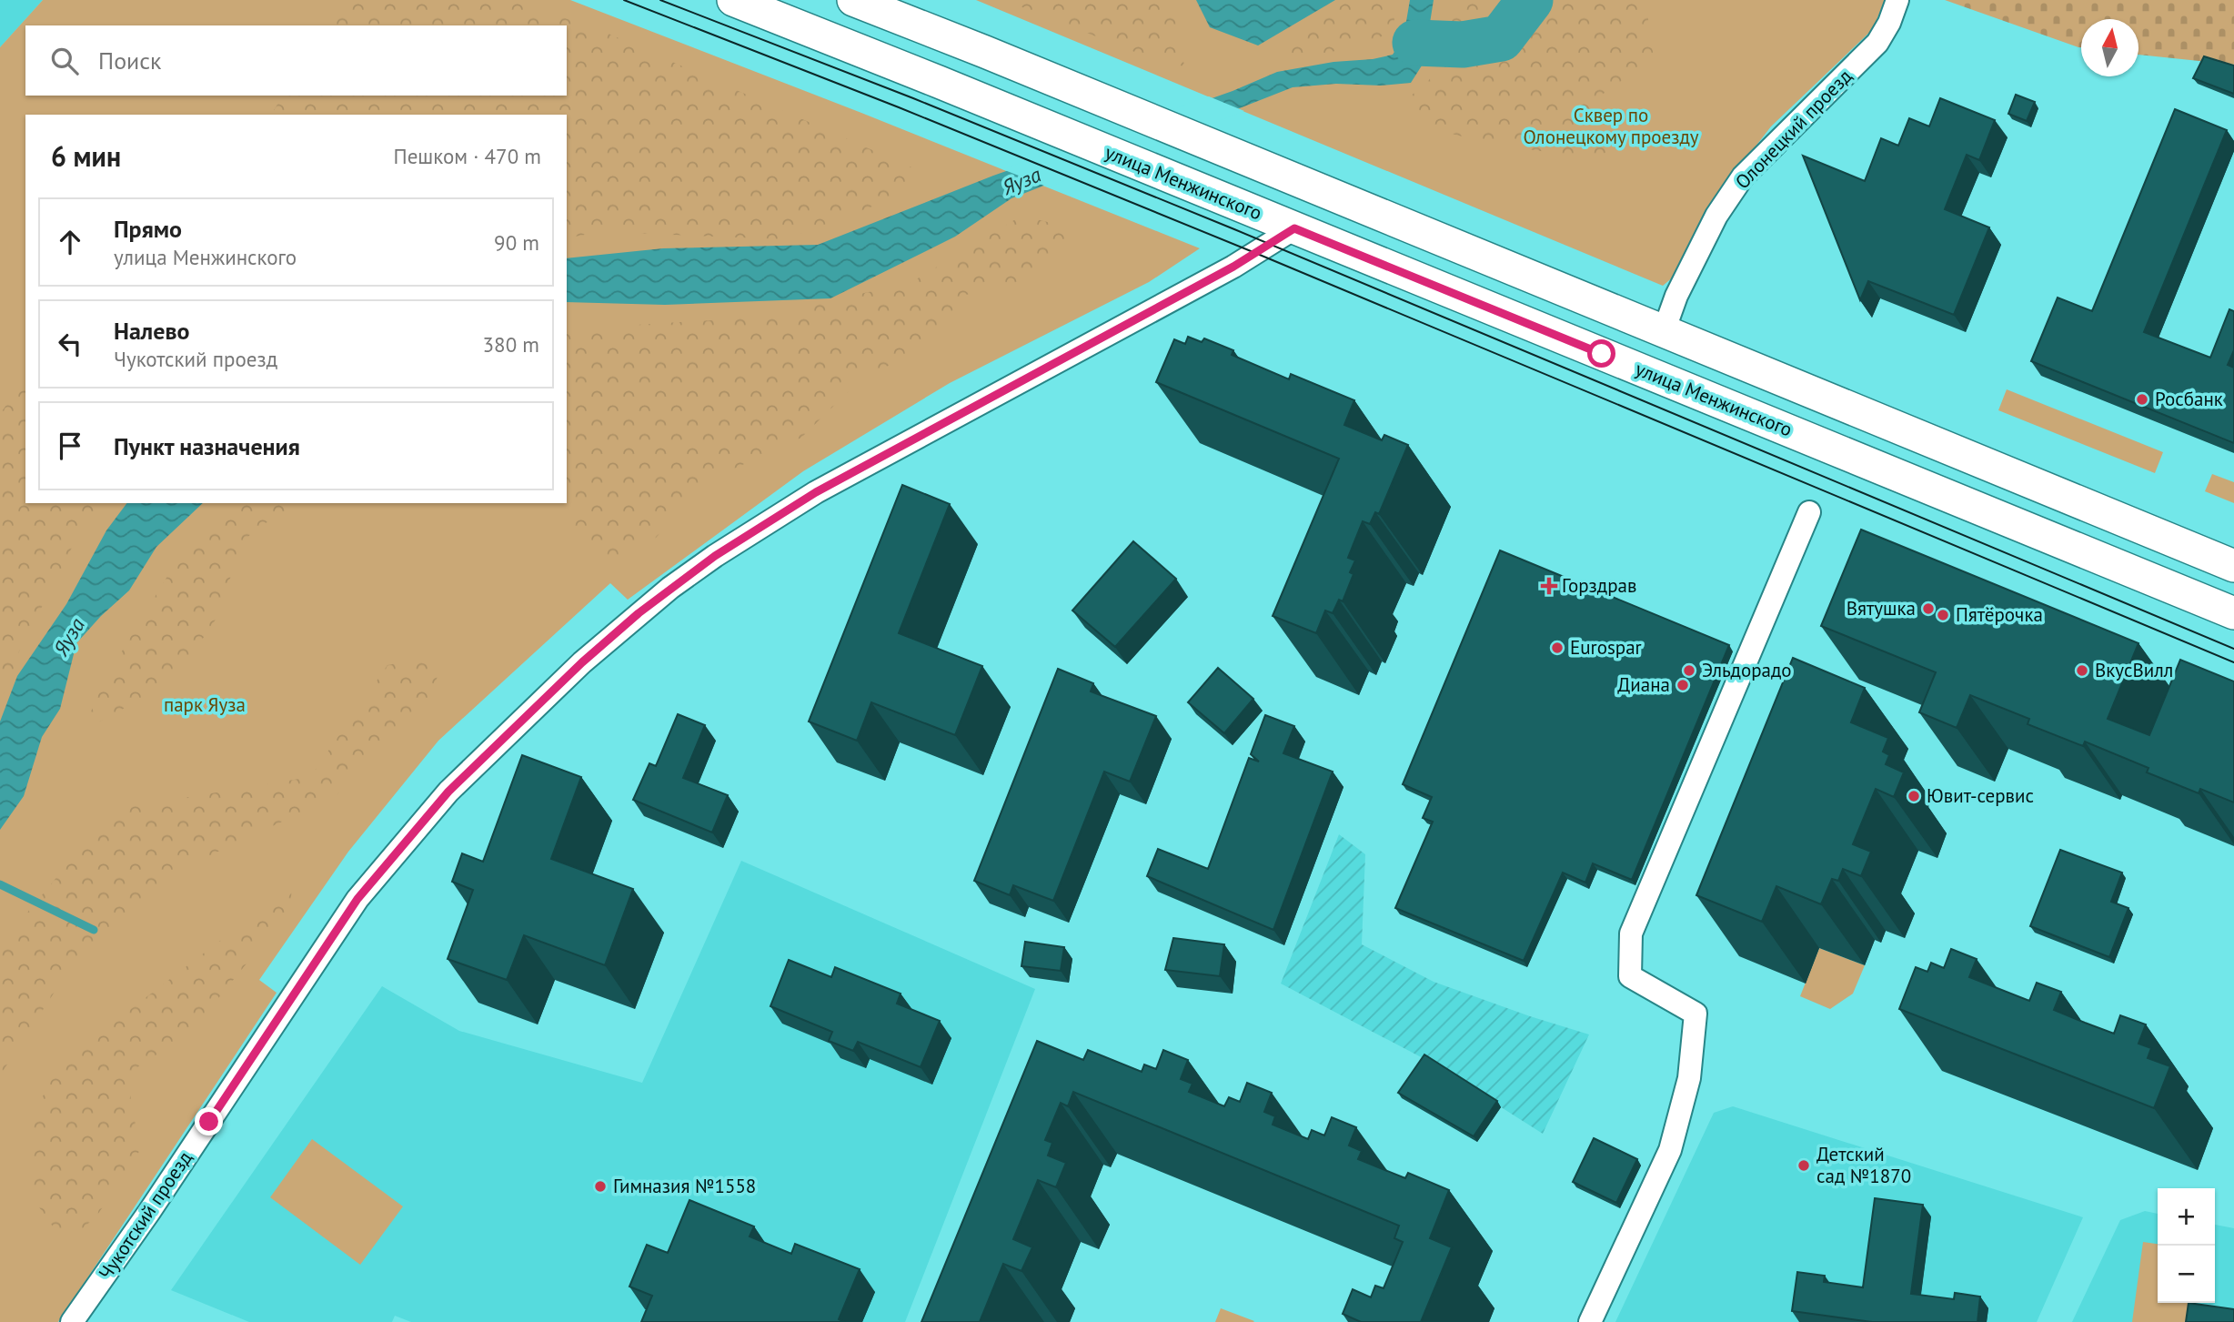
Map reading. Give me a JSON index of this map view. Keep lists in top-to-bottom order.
{
  "streets": {
    "main road": ["улица Менжинского"],
    "street": ["Олонецкий проезд", "Чукотский проезд"]
  },
  "crossings": [
    ["улица Менжинского", "Чукотский проезд"]
  ],
  "water": ["Яуза"],
  "parks": ["Сквер по Олонецкому проезду", "парк Яуза"],
  "places": {
    "other": [
      "Росбанк",
      "Вятушка",
      "Пятёрочка",
      "Eurospar",
      "Эльдорадо",
      "ВкусВилл",
      "Диана",
      "Ювит-сервис",
      "Детский сад №1870",
      "Гимназия №1558"
    ],
    "health": ["Горздрав"]
  },
  "north": "top",
  "page": {
    "search": "Поиск",
    "heading": ["6 мин", "Пешком · 470 m"],
    "list": [
      ["Прямо", "улица Менжинского", "90 m"],
      ["Налево", "Чукотский проезд", "380 m"],
      "Пункт назначения"
    ],
    "map_buttons": ["+", "−"]
  }
}
